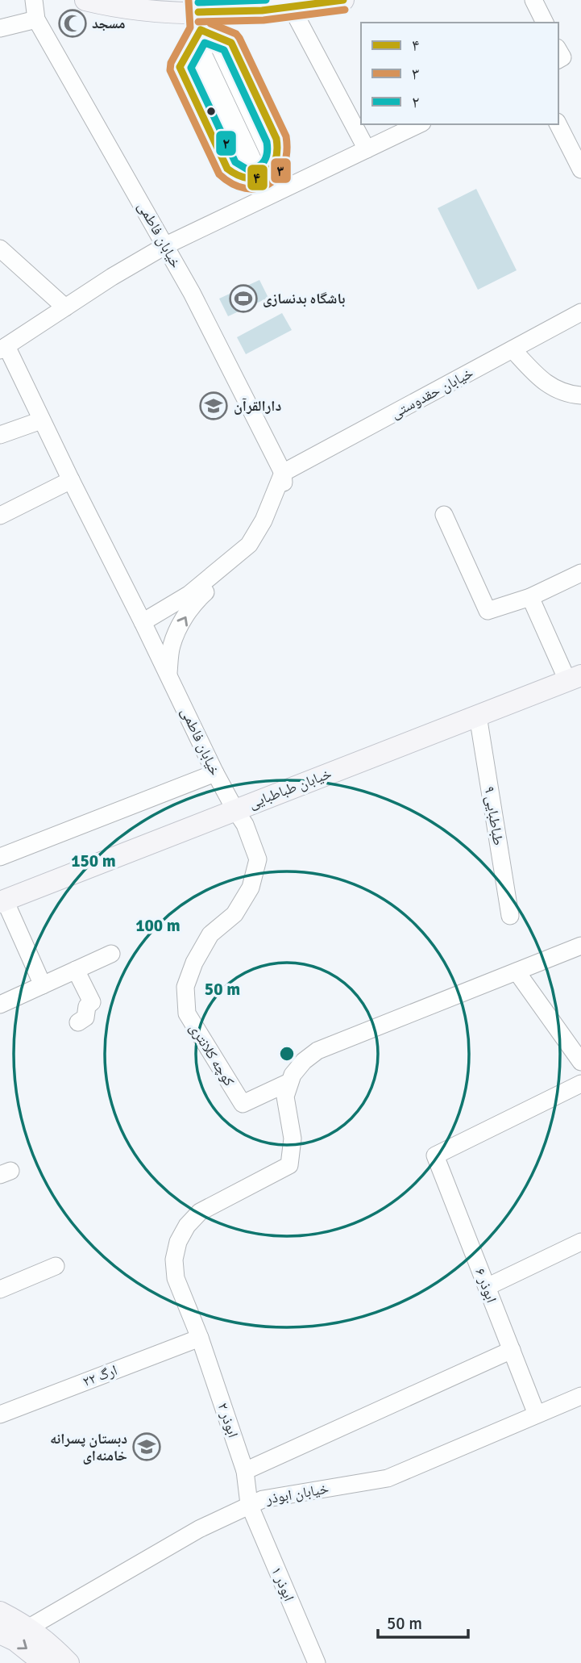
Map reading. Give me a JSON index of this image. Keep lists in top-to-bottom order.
{
  "streets": {
    "main road": ["خیابان طباطبایی"],
    "street": [
      "خیابان فاطمی",
      "خیابان حقدوستی",
      "طباطبایی ۹",
      "کوچه کلانتری",
      "ابوذر ۶",
      "ارگ ۲۲",
      "ابوذر ۲",
      "خیابان ابوذر",
      "ابوذر ۱"
    ]
  },
  "crossings": [
    ["خیابان فاطمی", "خیابان حقدوستی"],
    ["خیابان فاطمی", "خیابان طباطبایی"],
    ["خیابان فاطمی", "کوچه کلانتری"],
    ["خیابان طباطبایی", "طباطبایی ۹"],
    ["خیابان طباطبایی", "کوچه کلانتری"],
    ["کوچه کلانتری", "ابوذر ۲"],
    ["ابوذر ۶", "خیابان ابوذر"],
    ["ارگ ۲۲", "ابوذر ۲"],
    ["ابوذر ۲", "خیابان ابوذر"],
    ["ابوذر ۲", "ابوذر ۱"],
    ["خیابان ابوذر", "ابوذر ۱"]
  ],
  "places": {
    "mosque": ["مسجد"],
    "sports": ["باشگاه بدنسازی"],
    "school or university": ["دارالقرآن", "دبستان پسرانه خامنه‌ای"]
  },
  "lines": ["transit line ۴", "transit line ۲", "transit line ۳"],
  "legend": ["۴", "۳", "۲"],
  "scale_bar": "50 m",
  "rings": ["150 m", "100 m", "50 m"]
}
